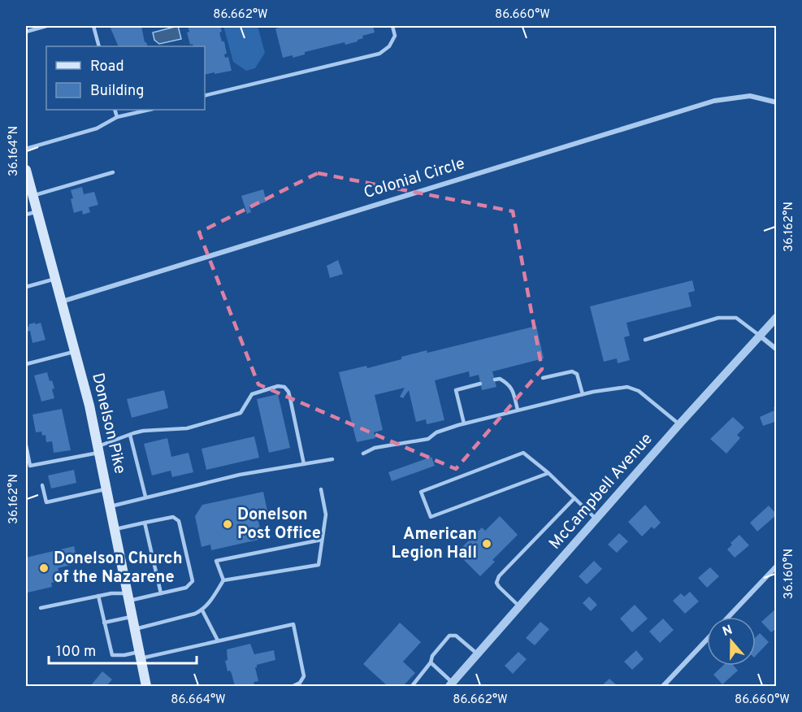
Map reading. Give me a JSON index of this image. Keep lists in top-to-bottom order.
{
  "streets": {
    "main road": ["Donelson Pike"],
    "street": ["Colonial Circle", "McCampbell Avenue"]
  },
  "crossings": [
    ["Colonial Circle", "Donelson Pike"]
  ],
  "places": ["Donelson Post Office", "American Legion Hall", "Donelson Church of the Nazarene"],
  "legend": ["Road", "Building"],
  "scale_bar": "100 m",
  "north": "top",
  "coordinates": [
    "86.662°W",
    "86.660°W",
    "36.164°N",
    "36.162°N",
    "36.160°N",
    "86.664°W"
  ]
}
